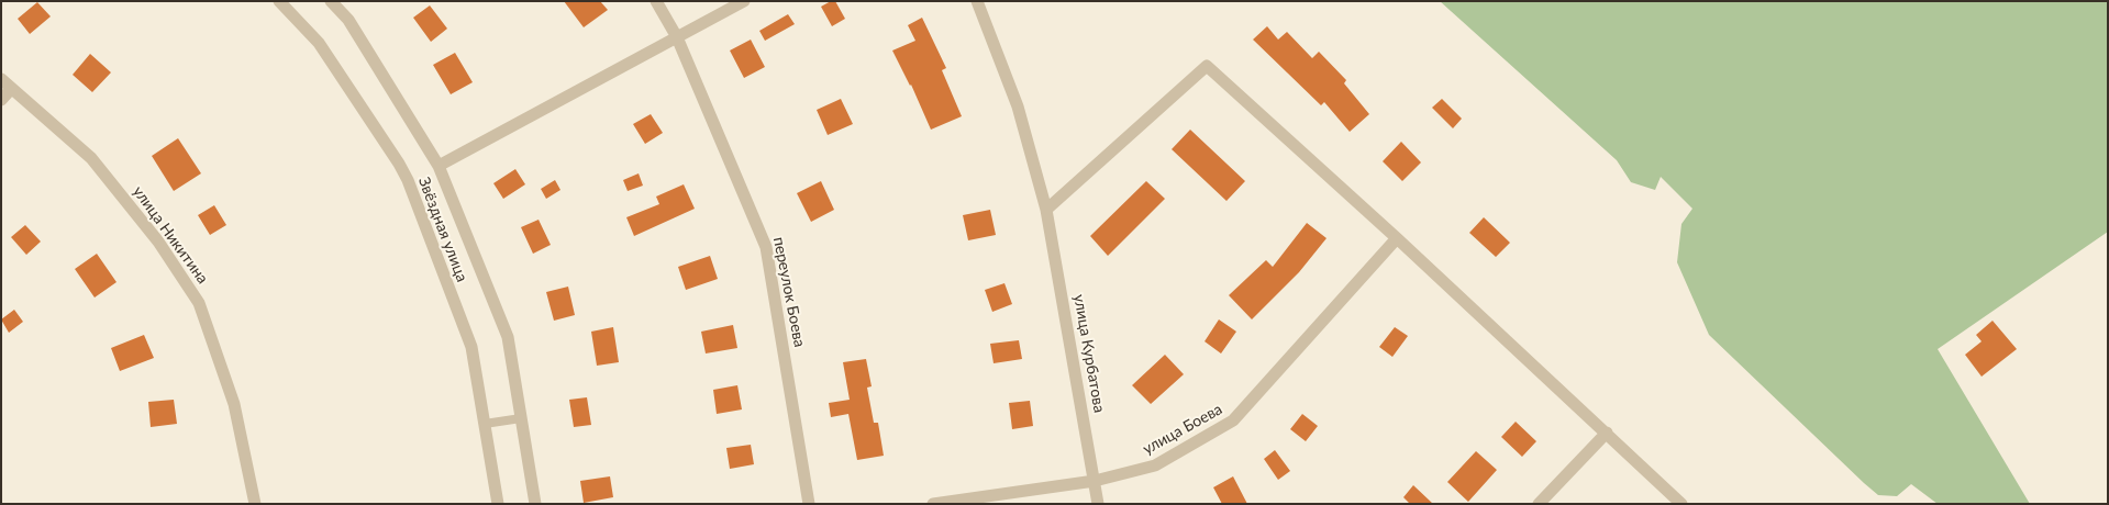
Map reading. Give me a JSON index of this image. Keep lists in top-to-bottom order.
{
  "streets": {
    "street": [
      "Звёздная улица",
      "улица Никитина",
      "переулок Боева",
      "улица Курбатова",
      "улица Боева"
    ]
  },
  "crossings": [
    ["улица Курбатова", "улица Боева"]
  ]
}
